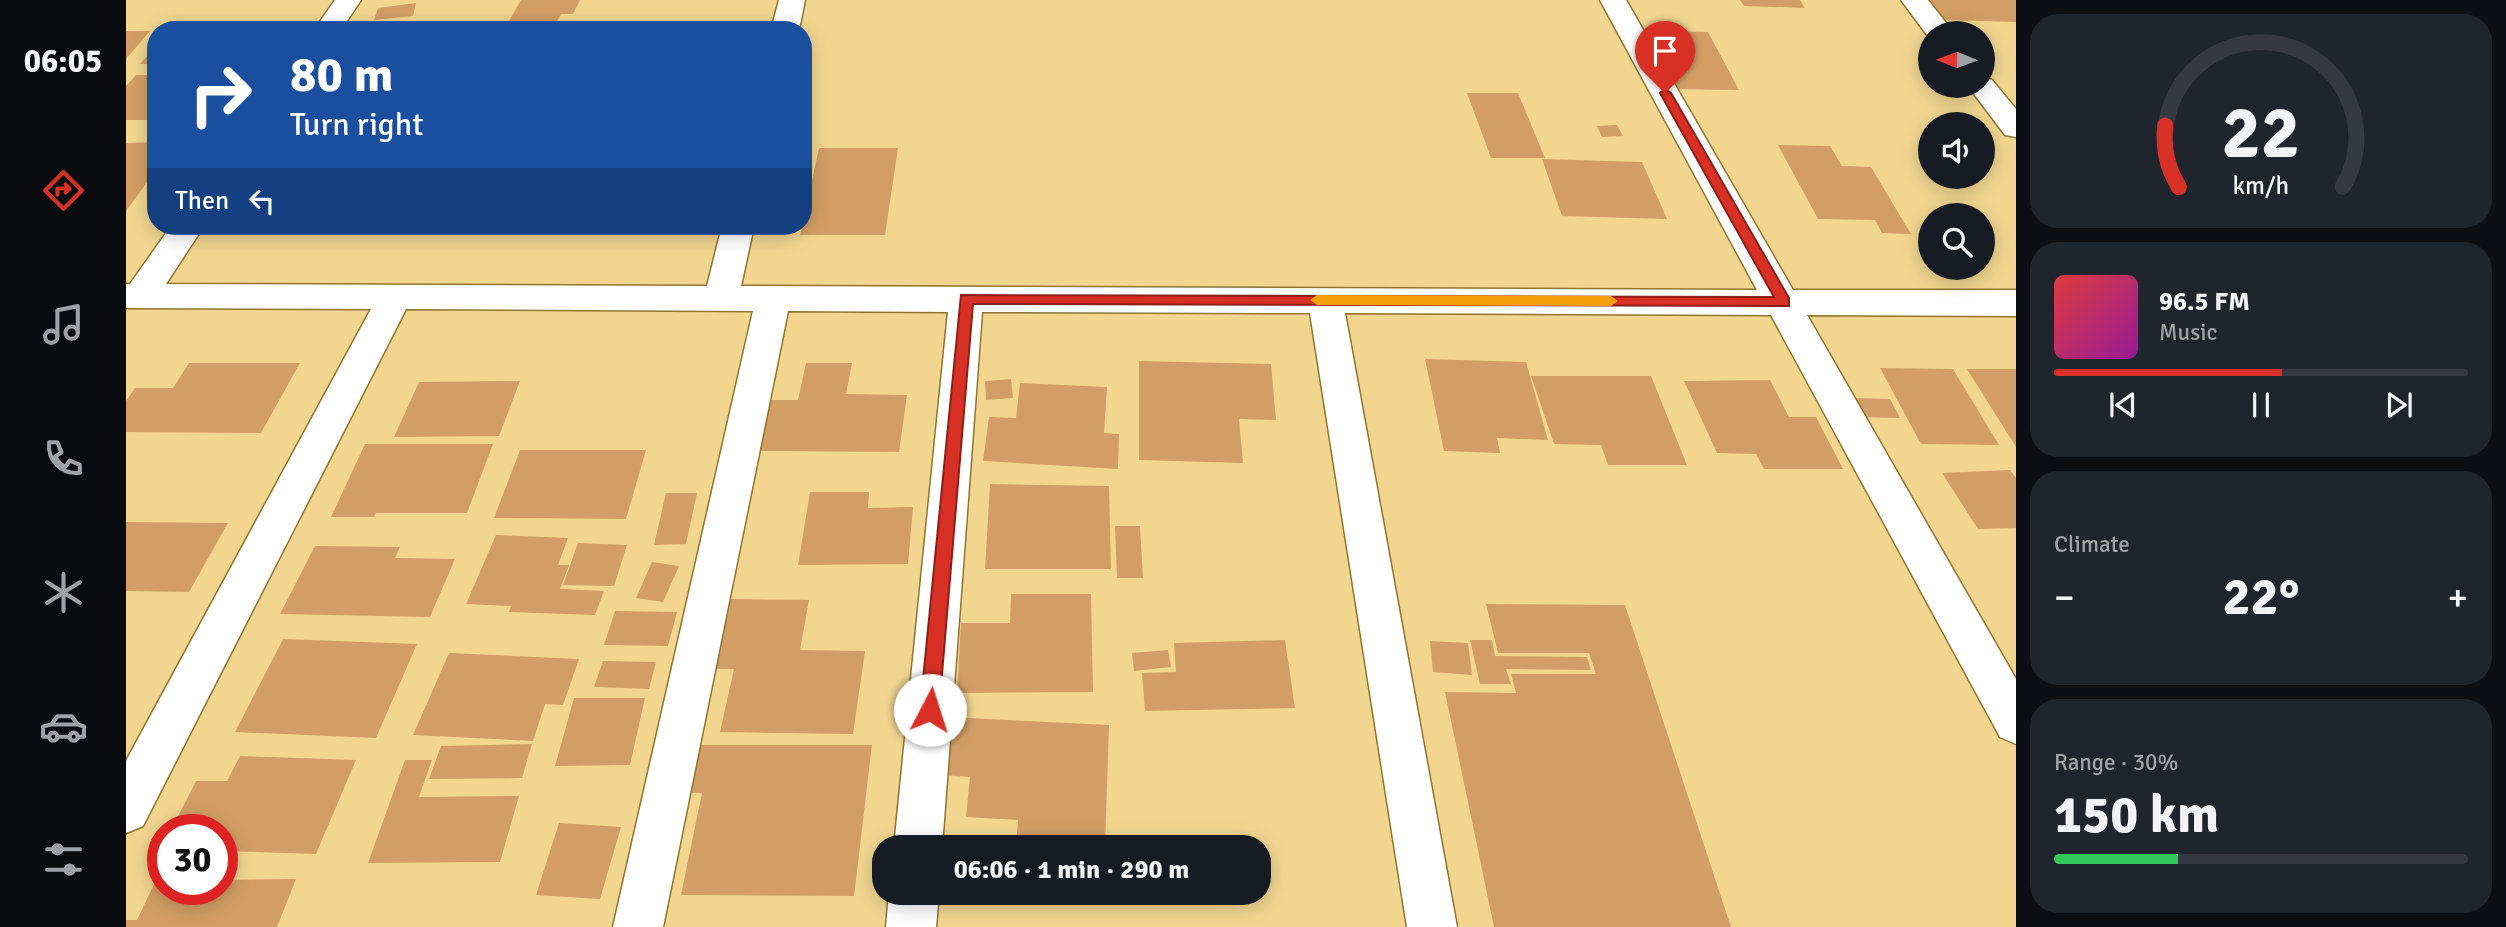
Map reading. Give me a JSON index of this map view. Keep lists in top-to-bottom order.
{
  "north": "left",
  "page": {
    "tabs": "06:05",
    "turn": ["80 m", "Turn right"],
    "then": "Then",
    "song": ["96.5 FM", "Music"],
    "tile": [
      "Climate",
      ["Range · 30%", "150 km"]
    ],
    "heat": ["−", "22°", "+"],
    "limit": "30",
    "trip": "06:06 · 1 min · 290 m",
    "gauge": ["22", "km/h"]
  }
}
